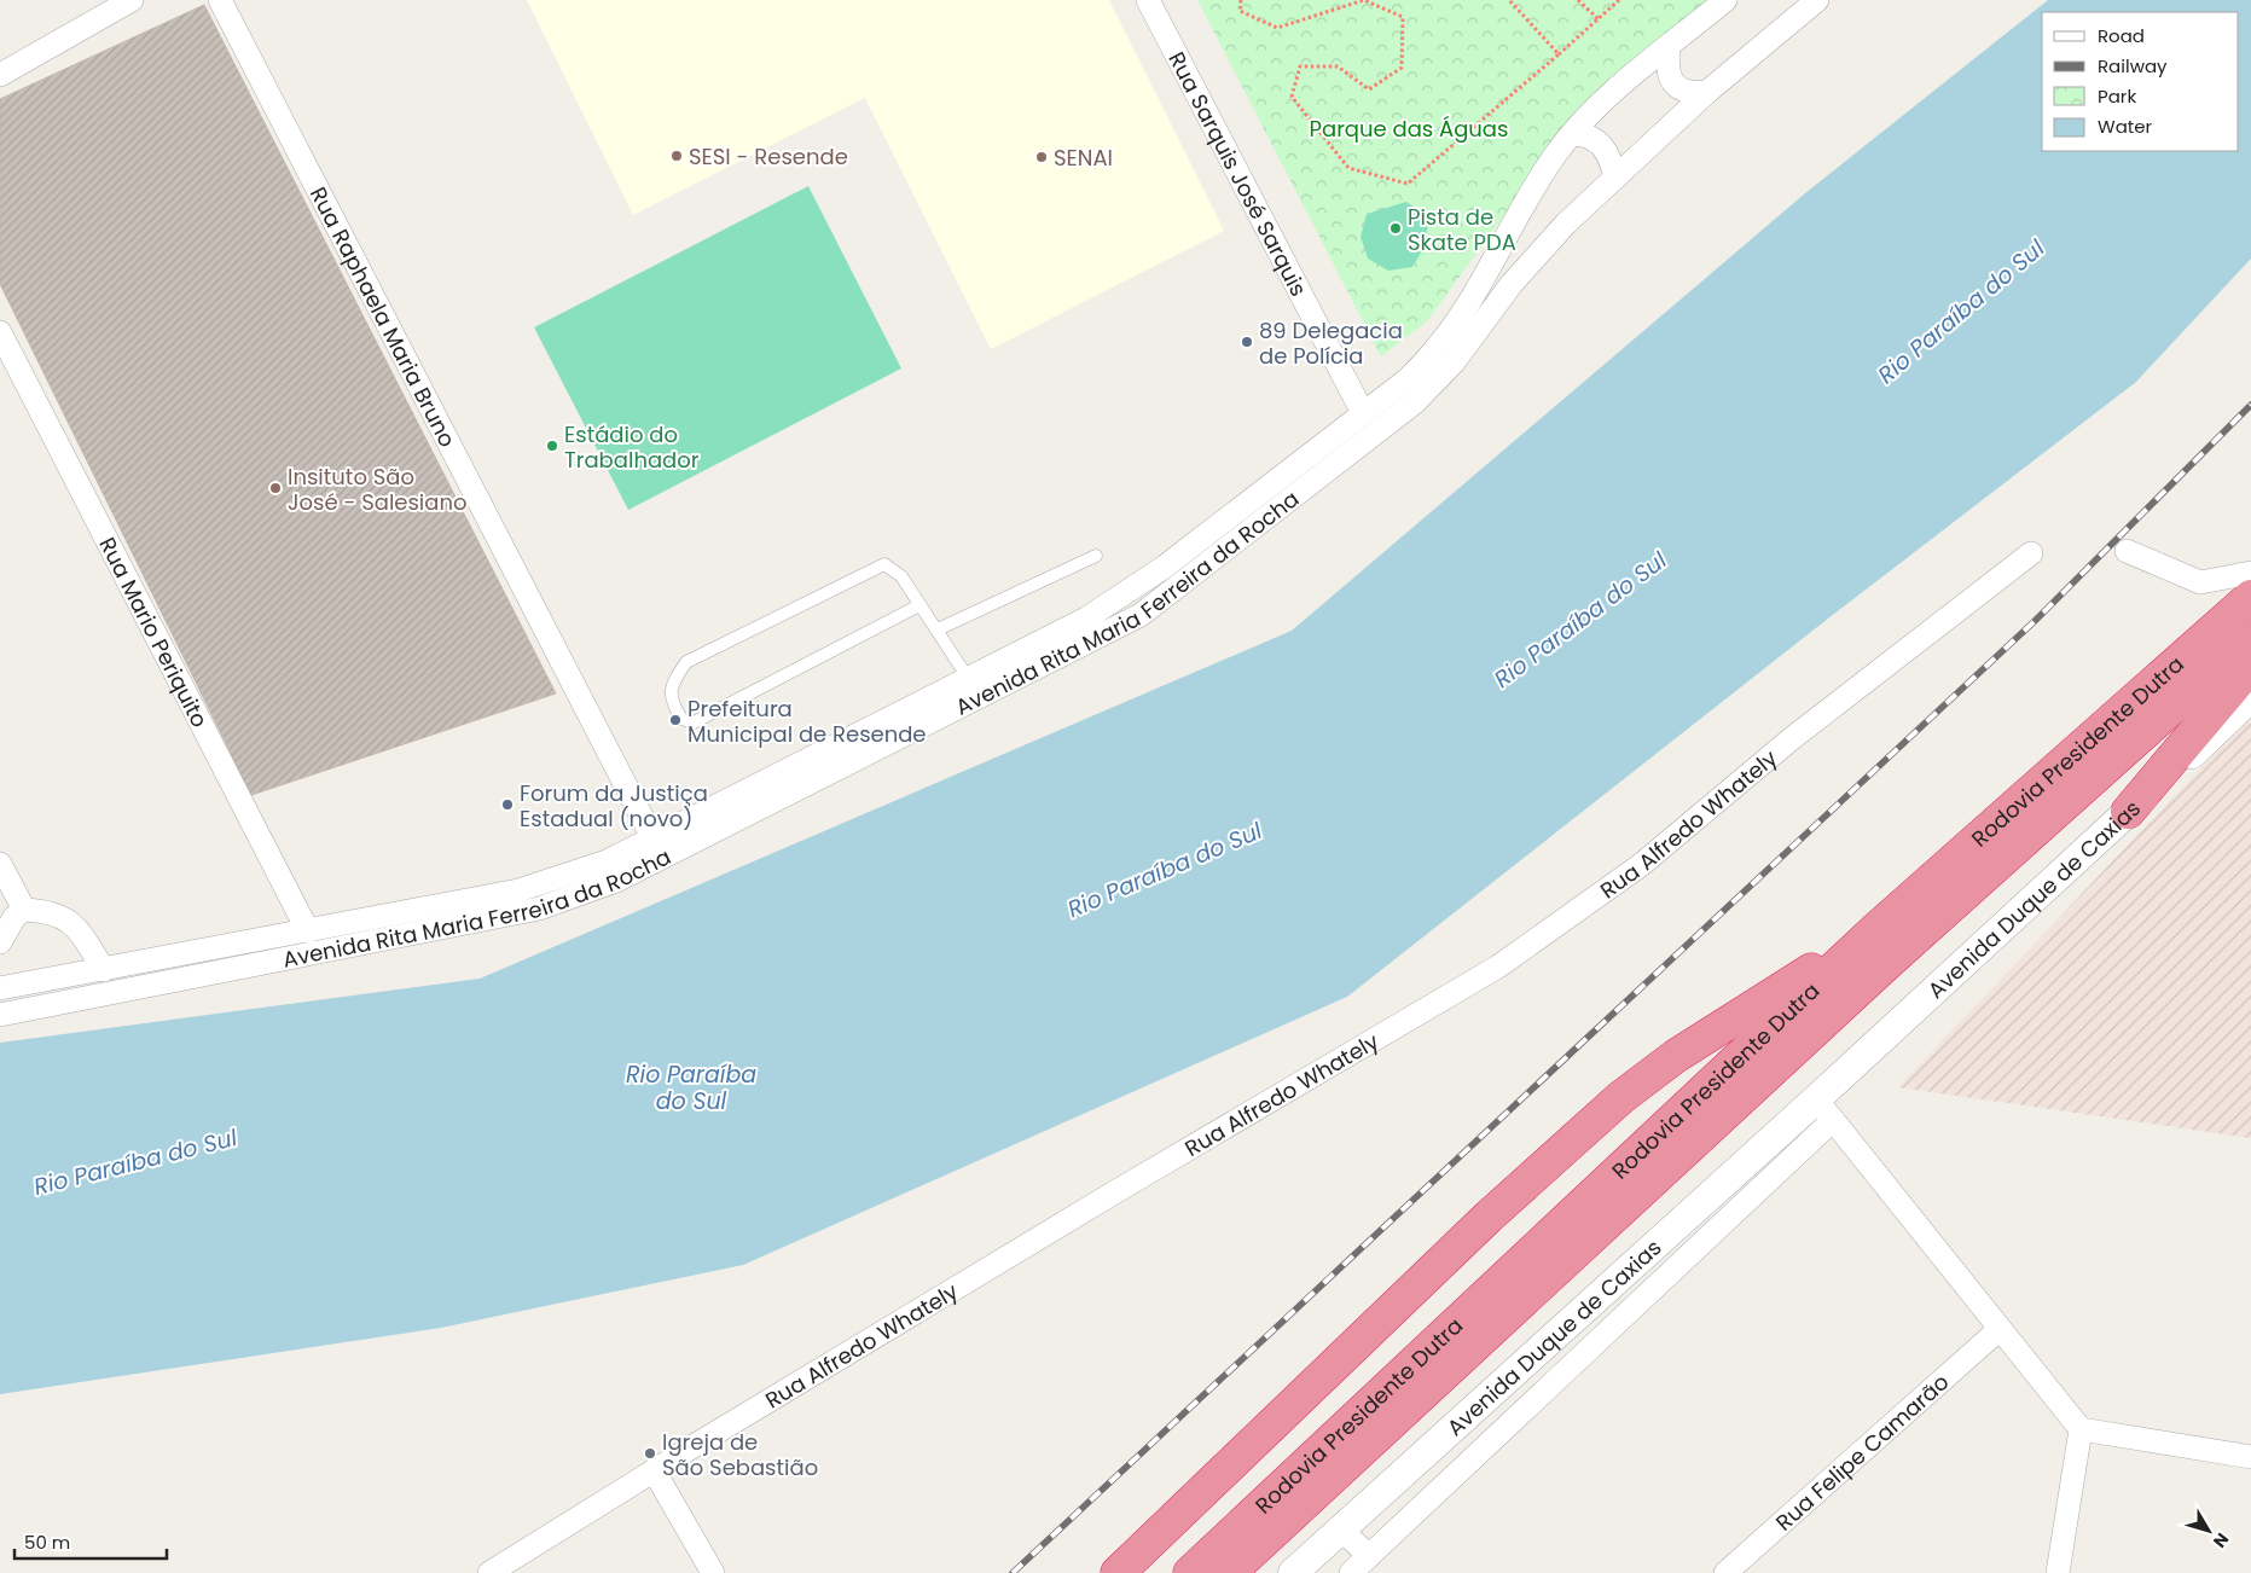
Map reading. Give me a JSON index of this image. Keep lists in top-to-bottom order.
{
  "streets": {
    "highway": ["Rodovia Presidente Dutra"],
    "street": [
      "Rua Sarquis José Sarquis",
      "Rua Raphaela Maria Bruno",
      "Avenida Rita Maria Ferreira da Rocha",
      "Rua Mario Periquito",
      "Rua Alfredo Whately",
      "Avenida Duque de Caxias",
      "Rua Felipe Camarão"
    ]
  },
  "crossings": [
    ["Rua Sarquis José Sarquis", "Avenida Rita Maria Ferreira da Rocha"],
    ["Rua Raphaela Maria Bruno", "Avenida Rita Maria Ferreira da Rocha"],
    ["Avenida Rita Maria Ferreira da Rocha", "Rua Mario Periquito"]
  ],
  "water": ["Rio Paraíba do Sul"],
  "parks": ["Parque das Águas"],
  "places": [
    "SESI - Resende",
    "SENAI",
    "Pista de Skate PDA",
    "89 Delegacia de Polícia",
    "Estádio do Trabalhador",
    "Insituto São José - Salesiano",
    "Prefeitura Municipal de Resende",
    "Forum da Justiça Estadual (novo)",
    "Igreja de São Sebastião"
  ],
  "legend": [
    "Road",
    "Railway",
    "Park",
    "Water"
  ],
  "scale_bar": "50 m",
  "north": "bottom right"
}
